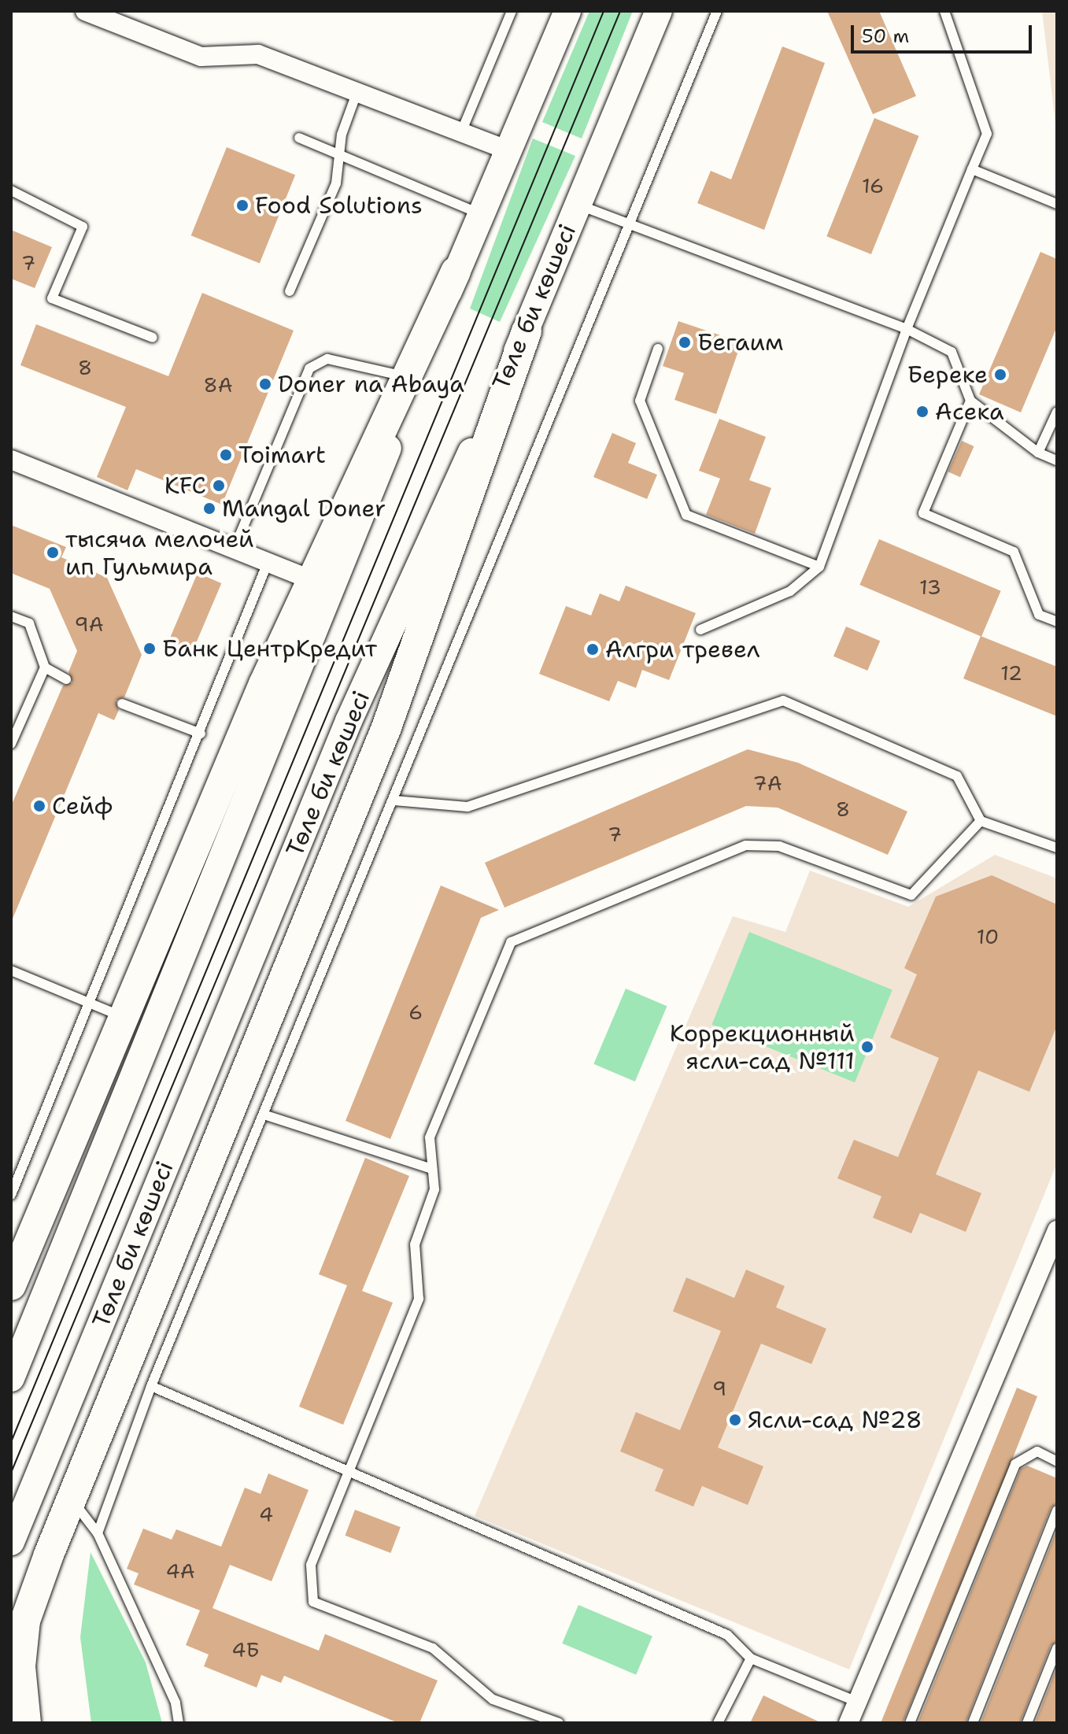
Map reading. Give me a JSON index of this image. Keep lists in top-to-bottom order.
{
  "streets": {
    "main road": ["Төле би көшесі"]
  },
  "places": [
    "Food Solutions",
    "Бегаим",
    "Береке",
    "Doner na Abaya",
    "Асека",
    "Toimart",
    "KFC",
    "Mangal Doner",
    "тысяча мелочей ип Гульмира",
    "Банк ЦентрКредит",
    "Алгри тревел",
    "Сейф",
    "Коррекционный ясли-сад №111",
    "Ясли-сад №28"
  ],
  "house_numbers": [
    "16",
    "7",
    "8",
    "8А",
    "13",
    "9А",
    "12",
    "7А",
    "8",
    "7",
    "10",
    "6",
    "9",
    "4",
    "4А",
    "4Б"
  ],
  "scale_bar": "50 m"
}
